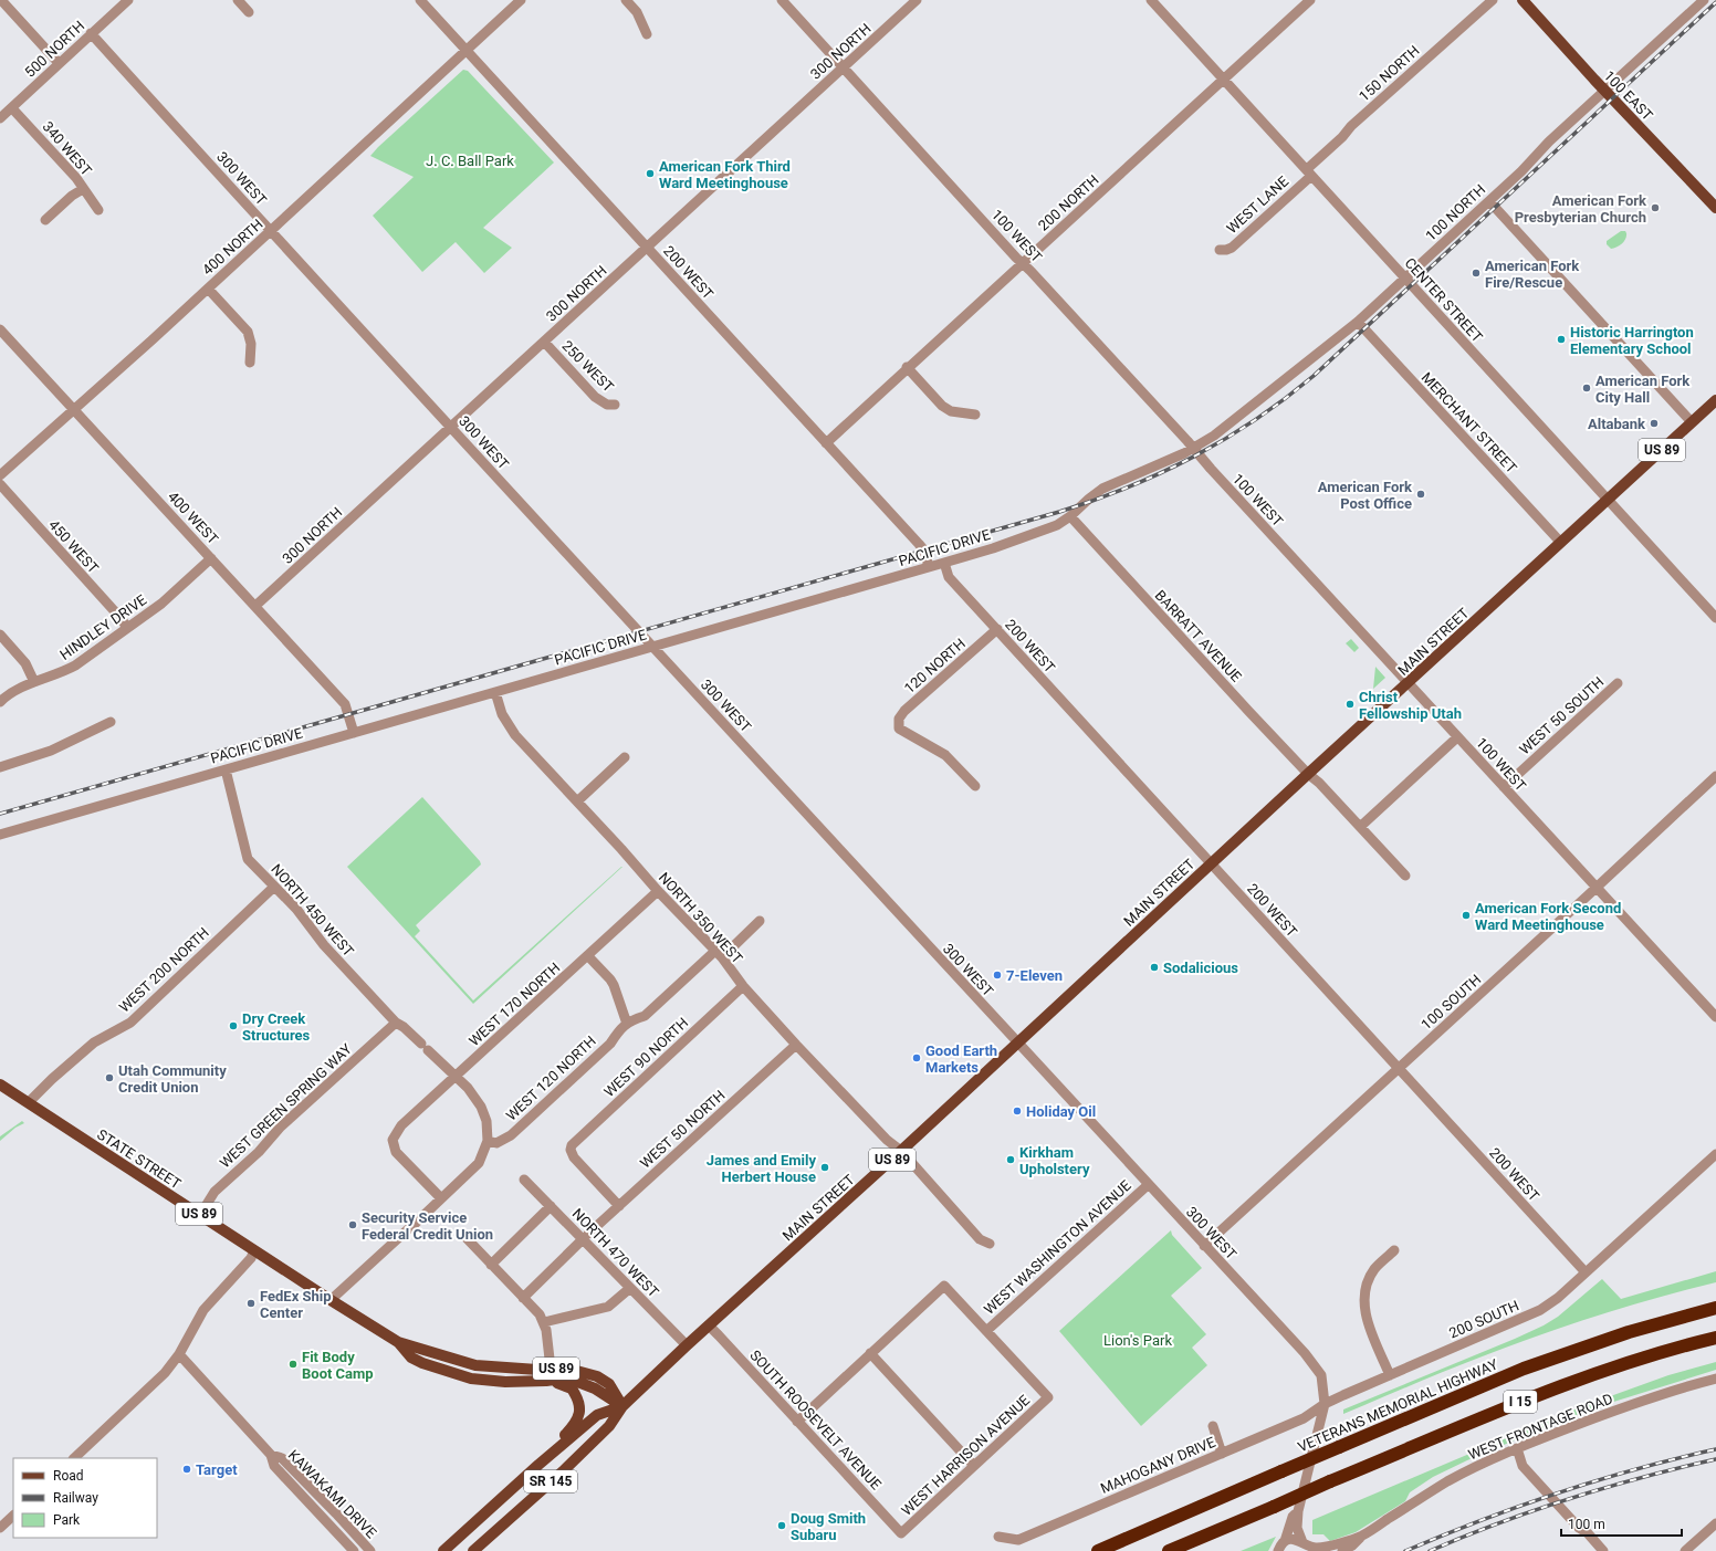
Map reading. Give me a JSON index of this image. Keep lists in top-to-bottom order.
{
  "streets": {
    "highway": ["I 15", "VETERANS MEMORIAL HIGHWAY"],
    "main road": [
      "100 EAST",
      "US 89",
      "MAIN STREET",
      "STATE STREET",
      "SR 145"
    ],
    "street": [
      "500 NORTH",
      "300 NORTH",
      "150 NORTH",
      "340 WEST",
      "300 WEST",
      "200 NORTH",
      "WEST LANE",
      "100 NORTH",
      "100 WEST",
      "400 NORTH",
      "200 WEST",
      "CENTER STREET",
      "250 WEST",
      "MERCHANT STREET",
      "400 WEST",
      "450 WEST",
      "PACIFIC DRIVE",
      "HINDLEY DRIVE",
      "BARRATT AVENUE",
      "120 NORTH",
      "WEST 50 SOUTH",
      "NORTH 450 WEST",
      "NORTH 350 WEST",
      "WEST 200 NORTH",
      "100 SOUTH",
      "WEST 170 NORTH",
      "WEST 90 NORTH",
      "WEST 120 NORTH",
      "WEST GREEN SPRING WAY",
      "WEST 50 NORTH",
      "WEST WASHINGTON AVENUE",
      "NORTH 470 WEST",
      "200 SOUTH",
      "SOUTH ROOSEVELT AVENUE",
      "WEST FRONTAGE ROAD",
      "WEST HARRISON AVENUE",
      "MAHOGANY DRIVE",
      "KAWAKAMI DRIVE"
    ]
  },
  "crossings": [
    ["500 NORTH", "340 WEST"],
    ["500 NORTH", "300 WEST"],
    ["300 NORTH", "300 WEST"],
    ["300 NORTH", "100 WEST"],
    ["300 NORTH", "200 WEST"],
    ["300 NORTH", "250 WEST"],
    ["300 NORTH", "400 WEST"],
    ["150 NORTH", "WEST LANE"],
    ["150 NORTH", "CENTER STREET"],
    ["100 EAST", "100 NORTH"],
    ["300 WEST", "400 NORTH"],
    ["300 WEST", "PACIFIC DRIVE"],
    ["300 WEST", "MAIN STREET"],
    ["300 WEST", "100 SOUTH"],
    ["300 WEST", "WEST WASHINGTON AVENUE"],
    ["300 WEST", "200 SOUTH"],
    ["300 WEST", "MAHOGANY DRIVE"],
    ["200 NORTH", "100 WEST"],
    ["200 NORTH", "200 WEST"],
    ["200 NORTH", "CENTER STREET"],
    ["WEST LANE", "CENTER STREET"],
    ["100 NORTH", "100 WEST"],
    ["100 NORTH", "CENTER STREET"],
    ["100 NORTH", "MERCHANT STREET"],
    ["100 NORTH", "PACIFIC DRIVE"],
    ["100 WEST", "PACIFIC DRIVE"],
    ["100 WEST", "MAIN STREET"],
    ["100 WEST", "WEST 50 SOUTH"],
    ["100 WEST", "100 SOUTH"],
    ["400 NORTH", "200 WEST"],
    ["400 NORTH", "400 WEST"],
    ["200 WEST", "PACIFIC DRIVE"],
    ["200 WEST", "MAIN STREET"],
    ["200 WEST", "120 NORTH"],
    ["200 WEST", "100 SOUTH"],
    ["200 WEST", "200 SOUTH"],
    ["CENTER STREET", "MAIN STREET"],
    ["MERCHANT STREET", "MAIN STREET"],
    ["US 89", "MAIN STREET"],
    ["US 89", "STATE STREET"],
    ["400 WEST", "PACIFIC DRIVE"],
    ["400 WEST", "HINDLEY DRIVE"],
    ["450 WEST", "HINDLEY DRIVE"],
    ["PACIFIC DRIVE", "BARRATT AVENUE"],
    ["PACIFIC DRIVE", "NORTH 450 WEST"],
    ["PACIFIC DRIVE", "NORTH 350 WEST"],
    ["BARRATT AVENUE", "MAIN STREET"],
    ["MAIN STREET", "NORTH 350 WEST"],
    ["MAIN STREET", "STATE STREET"],
    ["MAIN STREET", "NORTH 470 WEST"],
    ["MAIN STREET", "SOUTH ROOSEVELT AVENUE"],
    ["NORTH 450 WEST", "WEST 200 NORTH"],
    ["NORTH 450 WEST", "WEST 170 NORTH"],
    ["NORTH 450 WEST", "WEST 120 NORTH"],
    ["NORTH 450 WEST", "WEST GREEN SPRING WAY"],
    ["NORTH 350 WEST", "WEST 170 NORTH"],
    ["NORTH 350 WEST", "WEST 90 NORTH"],
    ["NORTH 350 WEST", "WEST 120 NORTH"],
    ["NORTH 350 WEST", "WEST 50 NORTH"],
    ["WEST 200 NORTH", "STATE STREET"],
    ["WEST 90 NORTH", "WEST 50 NORTH"],
    ["WEST GREEN SPRING WAY", "STATE STREET"],
    ["WEST 50 NORTH", "NORTH 470 WEST"],
    ["WEST WASHINGTON AVENUE", "WEST HARRISON AVENUE"],
    ["200 SOUTH", "MAHOGANY DRIVE"],
    ["SOUTH ROOSEVELT AVENUE", "WEST HARRISON AVENUE"]
  ],
  "parks": ["J. C. Ball Park", "Lion's Park"],
  "places": [
    "American Fork Third Ward Meetinghouse",
    "American Fork Presbyterian Church",
    "American Fork Fire/Rescue",
    "Historic Harrington Elementary School",
    "American Fork City Hall",
    "Altabank",
    "American Fork Post Office",
    "Christ Fellowship Utah",
    "American Fork Second Ward Meetinghouse",
    "Sodalicious",
    "7-Eleven",
    "Dry Creek Structures",
    "Good Earth Markets",
    "Utah Community Credit Union",
    "Holiday Oil",
    "Kirkham Upholstery",
    "James and Emily Herbert House",
    "Security Service Federal Credit Union",
    "FedEx Ship Center",
    "Fit Body Boot Camp",
    "Target",
    "Doug Smith Subaru"
  ],
  "legend": ["Road", "Railway", "Park"],
  "scale_bar": "100 m"
}
